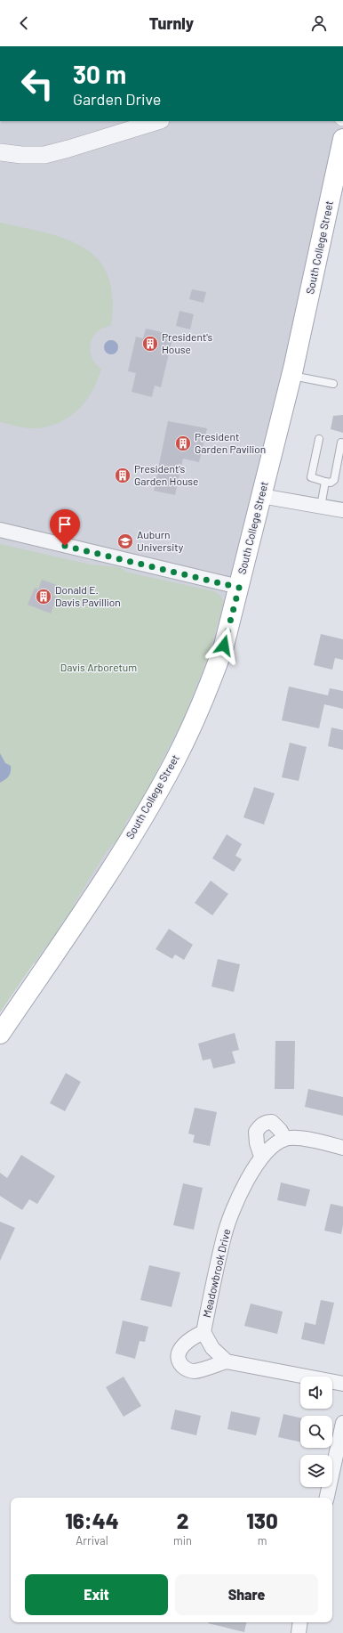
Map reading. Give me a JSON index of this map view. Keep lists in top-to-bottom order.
{
  "streets": {
    "main road": ["South College Street"],
    "street": ["Meadowbrook Drive"]
  },
  "parks": ["Davis Arboretum"],
  "places": {
    "building": [
      "President's House",
      "President Garden Pavilion",
      "President's Garden House",
      "Donald E. Davis Pavillion"
    ],
    "school or university": ["Auburn University"]
  },
  "page": {
    "header": "Turnly",
    "turn": ["30 m", "Garden Drive"],
    "eta": [
      "16:44",
      "Arrival",
      "2",
      "min",
      "130",
      "m"
    ],
    "buttons": ["Exit", "Share"]
  }
}
